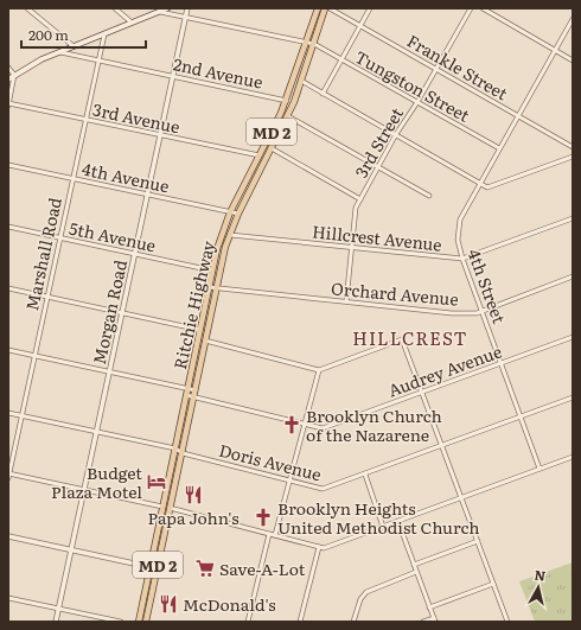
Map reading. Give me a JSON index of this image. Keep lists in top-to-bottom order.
{
  "streets": {
    "main road": ["MD 2", "Ritchie Highway"],
    "street": [
      "Frankle Street",
      "2nd Avenue",
      "Tungston Street",
      "3rd Avenue",
      "3rd Street",
      "4th Avenue",
      "5th Avenue",
      "Hillcrest Avenue",
      "Marshall Road",
      "4th Street",
      "Orchard Avenue",
      "Morgan Road",
      "Audrey Avenue",
      "Doris Avenue"
    ]
  },
  "crossings": [
    ["Frankle Street", "3rd Street"],
    ["Frankle Street", "4th Street"],
    ["2nd Avenue", "Marshall Road"],
    ["2nd Avenue", "Ritchie Highway"],
    ["2nd Avenue", "Morgan Road"],
    ["Tungston Street", "3rd Street"],
    ["Tungston Street", "4th Street"],
    ["Tungston Street", "Ritchie Highway"],
    ["3rd Avenue", "Marshall Road"],
    ["3rd Avenue", "Ritchie Highway"],
    ["3rd Avenue", "Morgan Road"],
    ["3rd Street", "Hillcrest Avenue"],
    ["3rd Street", "Orchard Avenue"],
    ["4th Avenue", "Marshall Road"],
    ["4th Avenue", "Ritchie Highway"],
    ["4th Avenue", "Morgan Road"],
    ["5th Avenue", "Marshall Road"],
    ["5th Avenue", "Ritchie Highway"],
    ["5th Avenue", "Morgan Road"],
    ["Hillcrest Avenue", "4th Street"],
    ["Hillcrest Avenue", "Ritchie Highway"],
    ["4th Street", "Orchard Avenue"],
    ["4th Street", "Audrey Avenue"],
    ["4th Street", "Doris Avenue"],
    ["Orchard Avenue", "Ritchie Highway"],
    ["Ritchie Highway", "Audrey Avenue"],
    ["Ritchie Highway", "Doris Avenue"]
  ],
  "districts": ["HILLCREST"],
  "places": {
    "church": ["Brooklyn Church of the Nazarene", "Brooklyn Heights United Methodist Church"],
    "hotel": ["Budget Plaza Motel"],
    "restaurant": ["Papa John's", "McDonald's"],
    "supermarket": ["Save-A-Lot"]
  },
  "scale_bar": "200 m",
  "north": "top"
}
